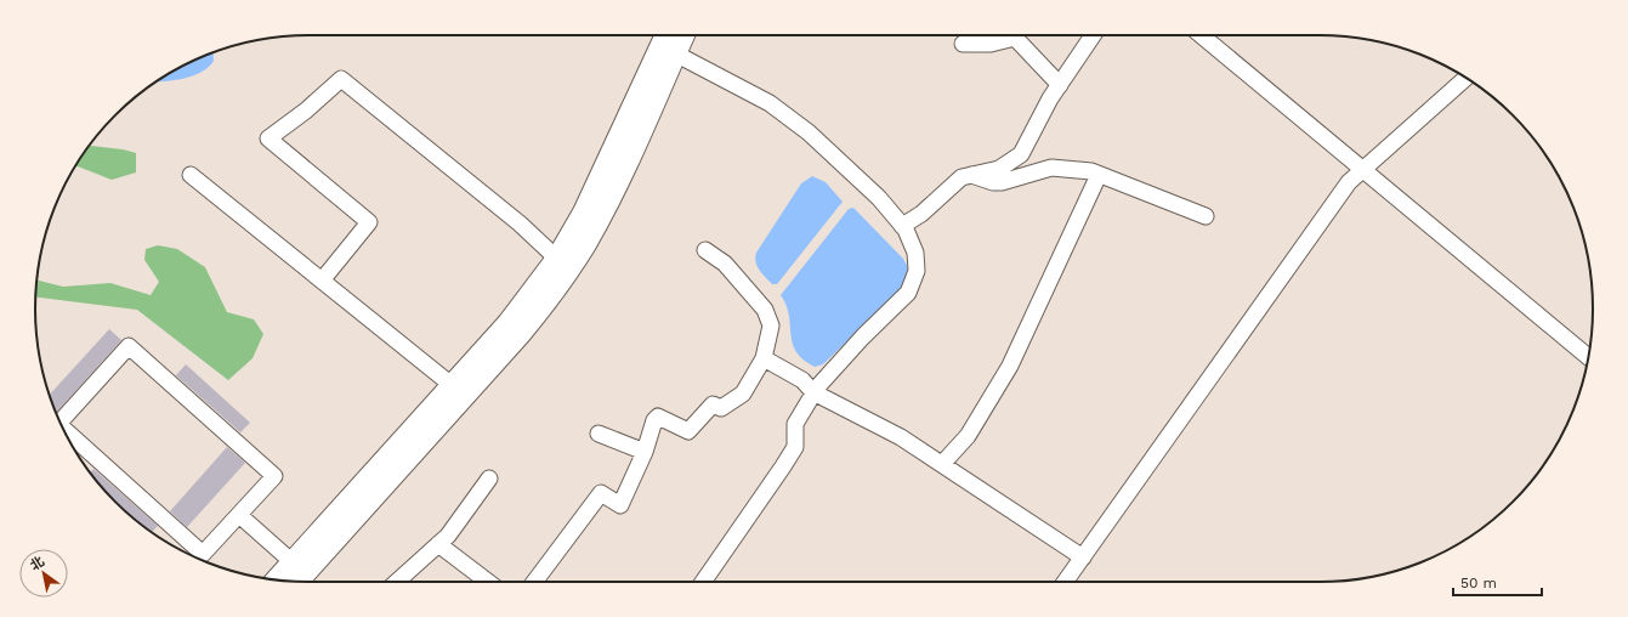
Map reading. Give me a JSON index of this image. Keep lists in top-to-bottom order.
{
  "scale_bar": "50 m",
  "north": "top left"
}
